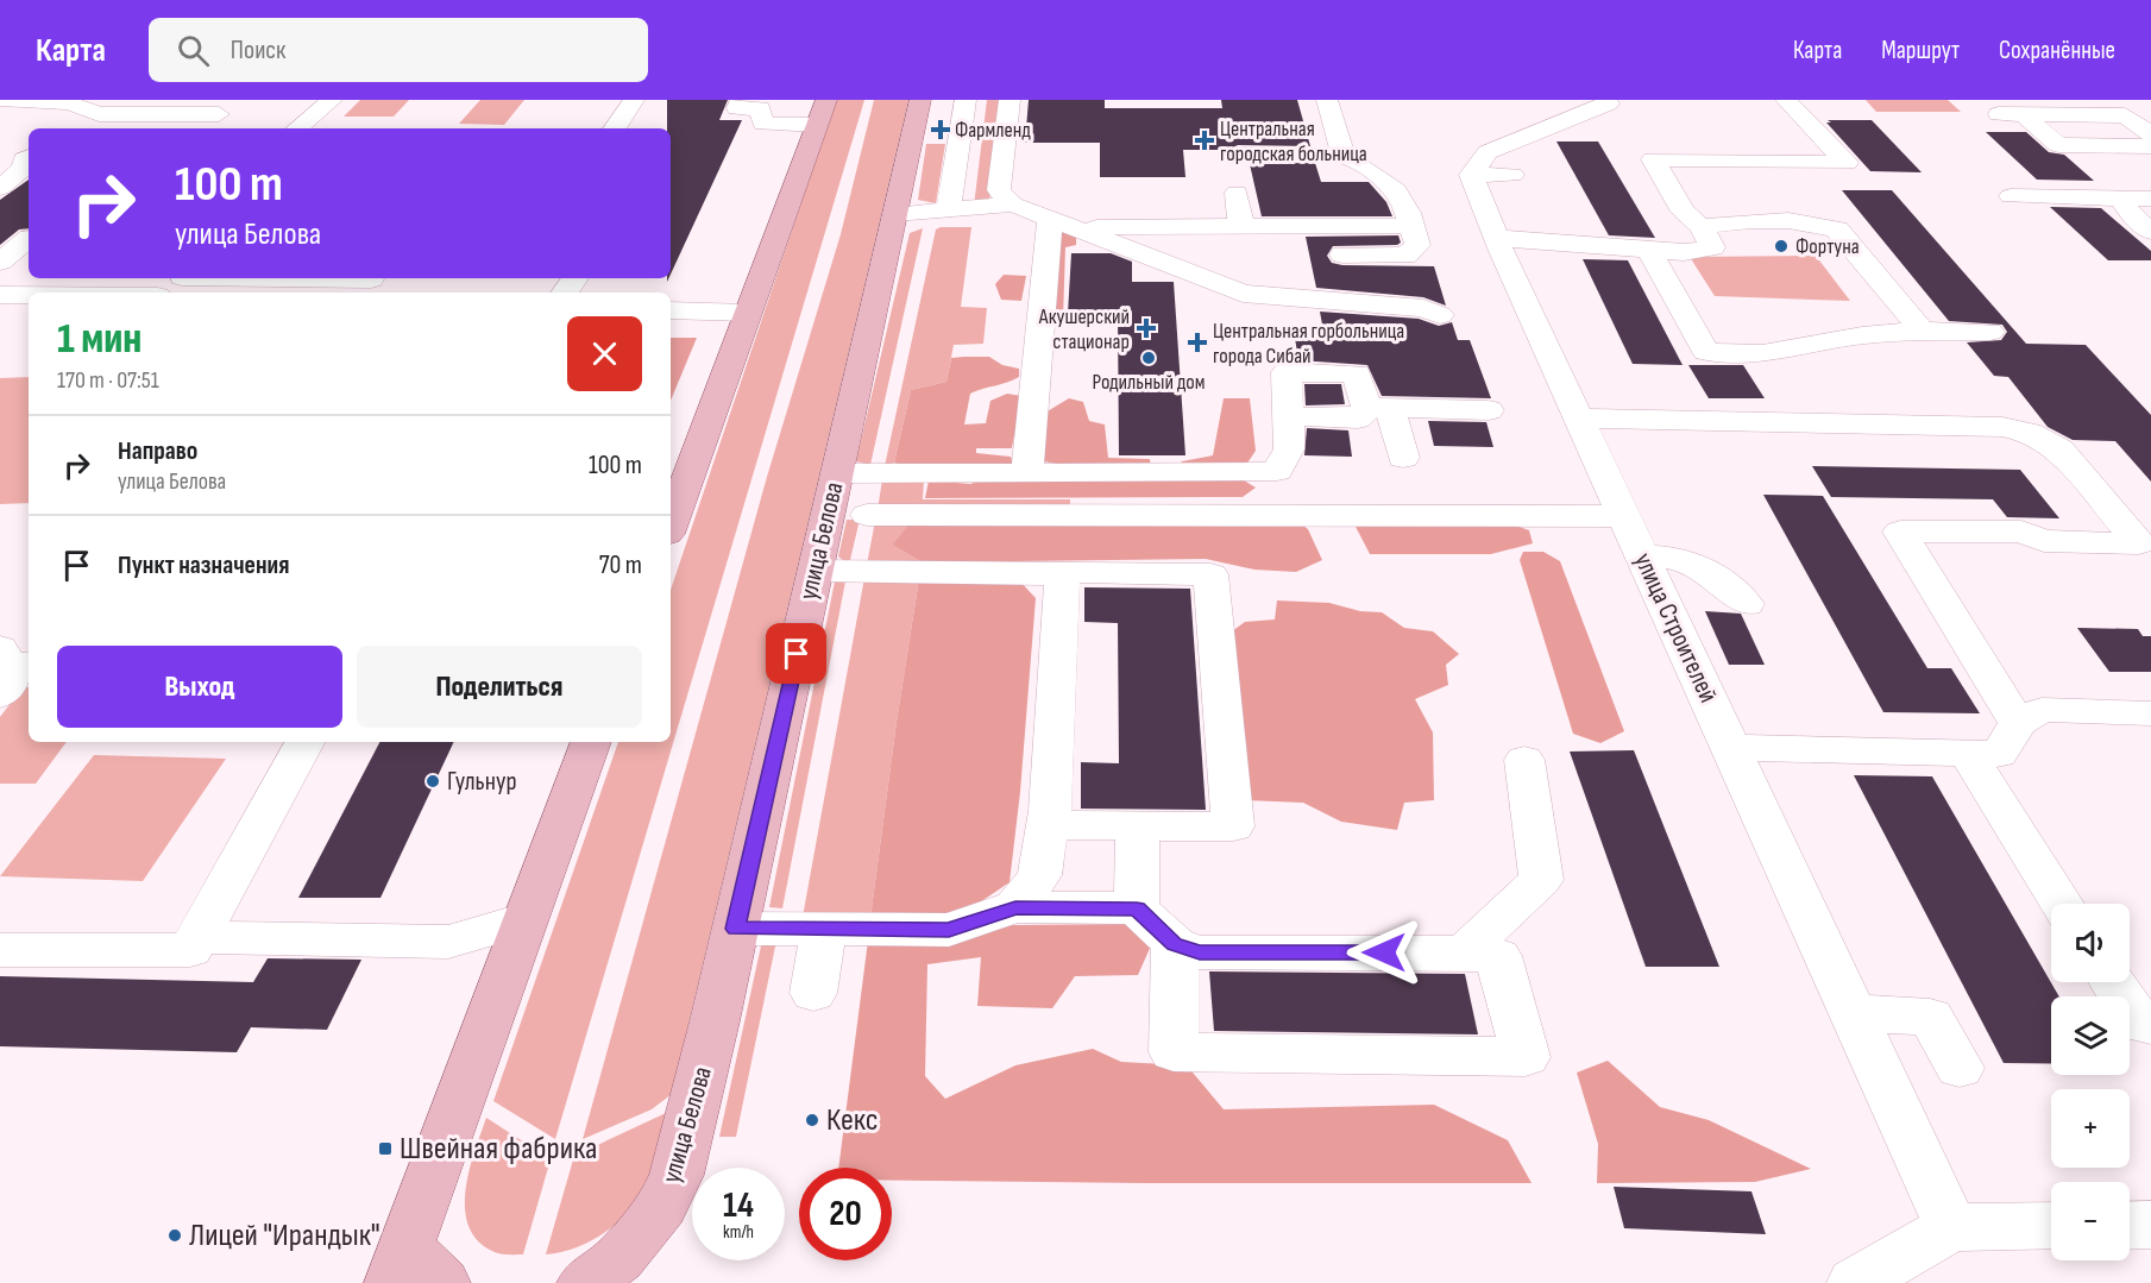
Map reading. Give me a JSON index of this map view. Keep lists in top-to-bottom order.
{
  "streets": {
    "main road": ["улица Белова"],
    "street": ["улица Строителей"]
  },
  "places": {
    "health": [
      "Фармленд",
      "Центральная городская больница",
      "Акушерский стационар",
      "Центральная горбольница города Сибай"
    ],
    "other": [
      "Фортуна",
      "Родильный дом",
      "Гульнур",
      "Кекс",
      "Лицей \"Ирандык\""
    ],
    "transit": ["Швейная фабрика"]
  },
  "page": {
    "header": "Карта",
    "search": "Поиск",
    "nav": ["Карта", "Маршрут", "Сохранённые"],
    "turn": ["100 m", "улица Белова"],
    "heading": ["1 мин", "170 m · 07:51"],
    "list": [
      {
        "name": "Направо",
        "note": "улица Белова",
        "value": "100 m"
      },
      {
        "name": "Пункт назначения",
        "value": "70 m"
      }
    ],
    "buttons": ["Выход", "Поделиться"],
    "map_buttons": ["+", "−"],
    "speed": "14 km/h",
    "limit": "20"
  }
}
